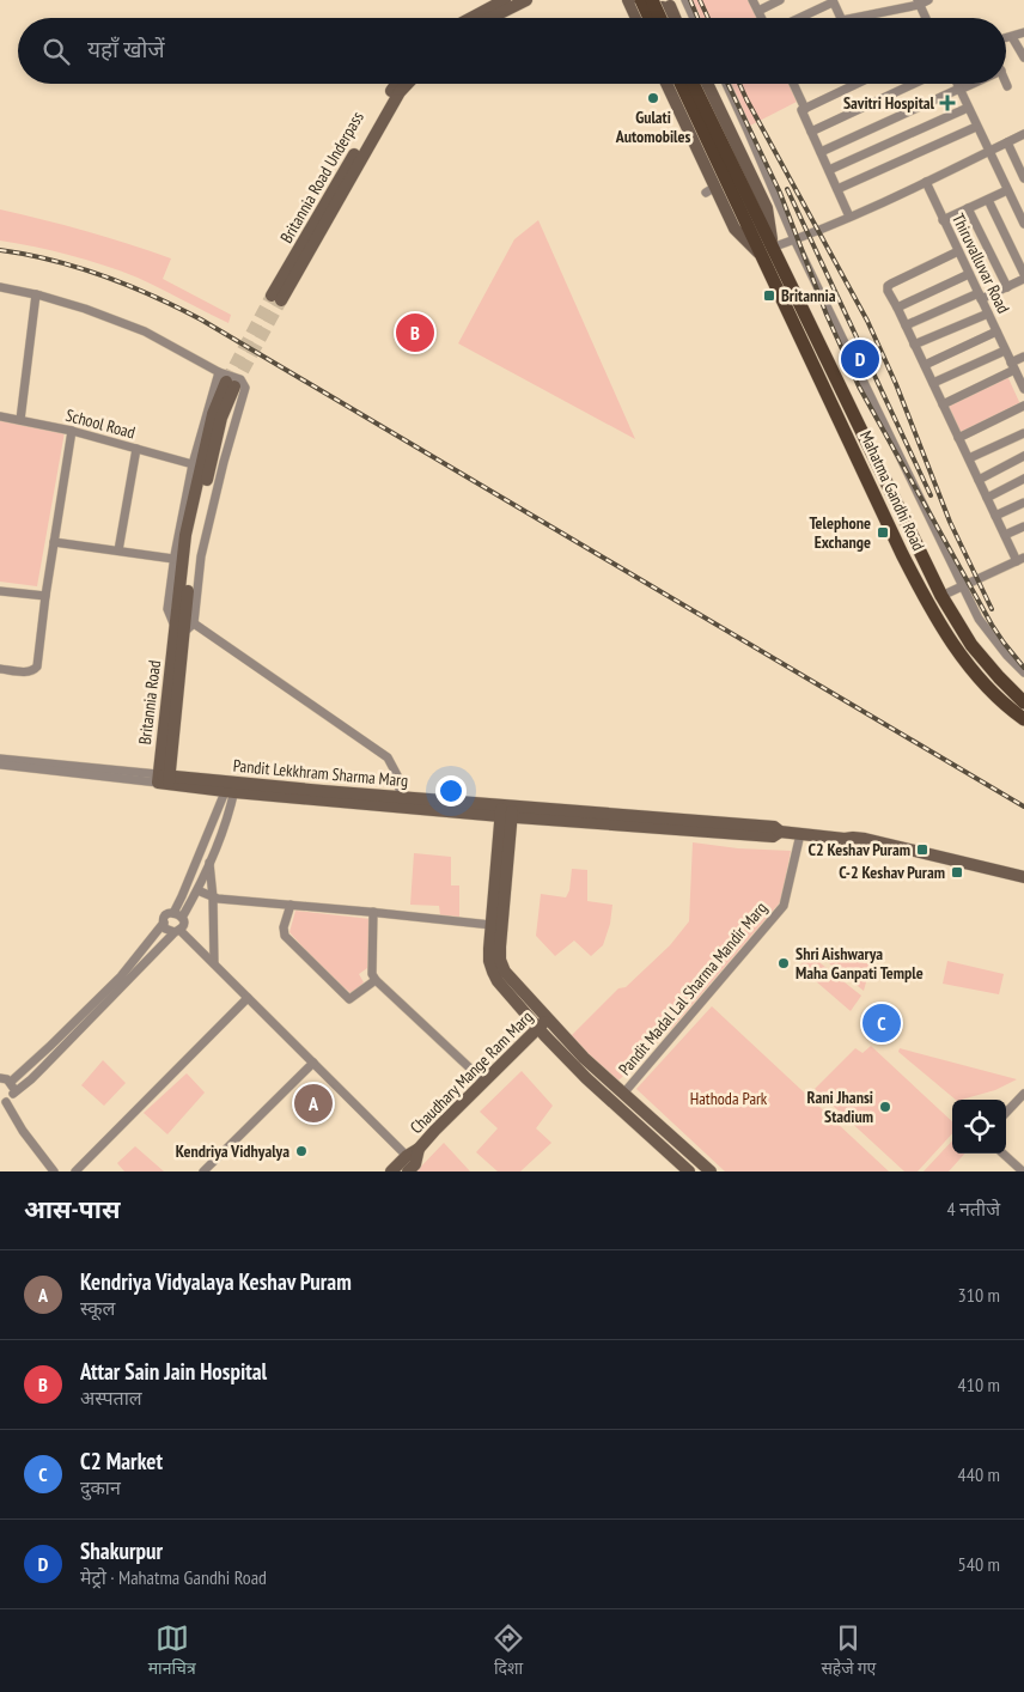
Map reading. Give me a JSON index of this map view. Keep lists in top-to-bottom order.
{
  "streets": {
    "main road": [
      "Britannia Road Underpass",
      "Mahatma Gandhi Road",
      "Britannia Road",
      "Pandit Lekkhram Sharma Marg",
      "Chaudhary Mange Ram Marg"
    ],
    "street": ["Thiruvalluvar Road", "School Road", "Pandit Madal Lal Sharma Mandir Marg"]
  },
  "crossings": [
    ["Britannia Road", "Pandit Lekkhram Sharma Marg"],
    ["Pandit Lekkhram Sharma Marg", "Pandit Madal Lal Sharma Mandir Marg"]
  ],
  "parks": ["Hathoda Park"],
  "places": {
    "other": [
      "Gulati Automobiles",
      "Shri Aishwarya Maha Ganpati Temple",
      "Rani Jhansi Stadium",
      "Kendriya Vidhyalya"
    ],
    "health": ["Savitri Hospital"],
    "transit": [
      "Britannia",
      "Telephone Exchange",
      "C2 Keshav Puram",
      "C-2 Keshav Puram"
    ]
  },
  "page": {
    "search": "यहाँ खोजें",
    "pins": [
      "B",
      "D",
      "C",
      "A"
    ],
    "heading": ["आस-पास", "4 नतीजे"],
    "list": [
      {
        "mark": "A",
        "name": "Kendriya Vidyalaya Keshav Puram",
        "note": "स्कूल",
        "value": "310 m"
      },
      {
        "mark": "B",
        "name": "Attar Sain Jain Hospital",
        "note": "अस्पताल",
        "value": "410 m"
      },
      {
        "mark": "C",
        "name": "C2 Market",
        "note": "दुकान",
        "value": "440 m"
      },
      {
        "mark": "D",
        "name": "Shakurpur",
        "note": "मेट्रो · Mahatma Gandhi Road",
        "value": "540 m"
      }
    ],
    "nav": ["मानचित्र", "दिशा", "सहेजे गए"]
  }
}
